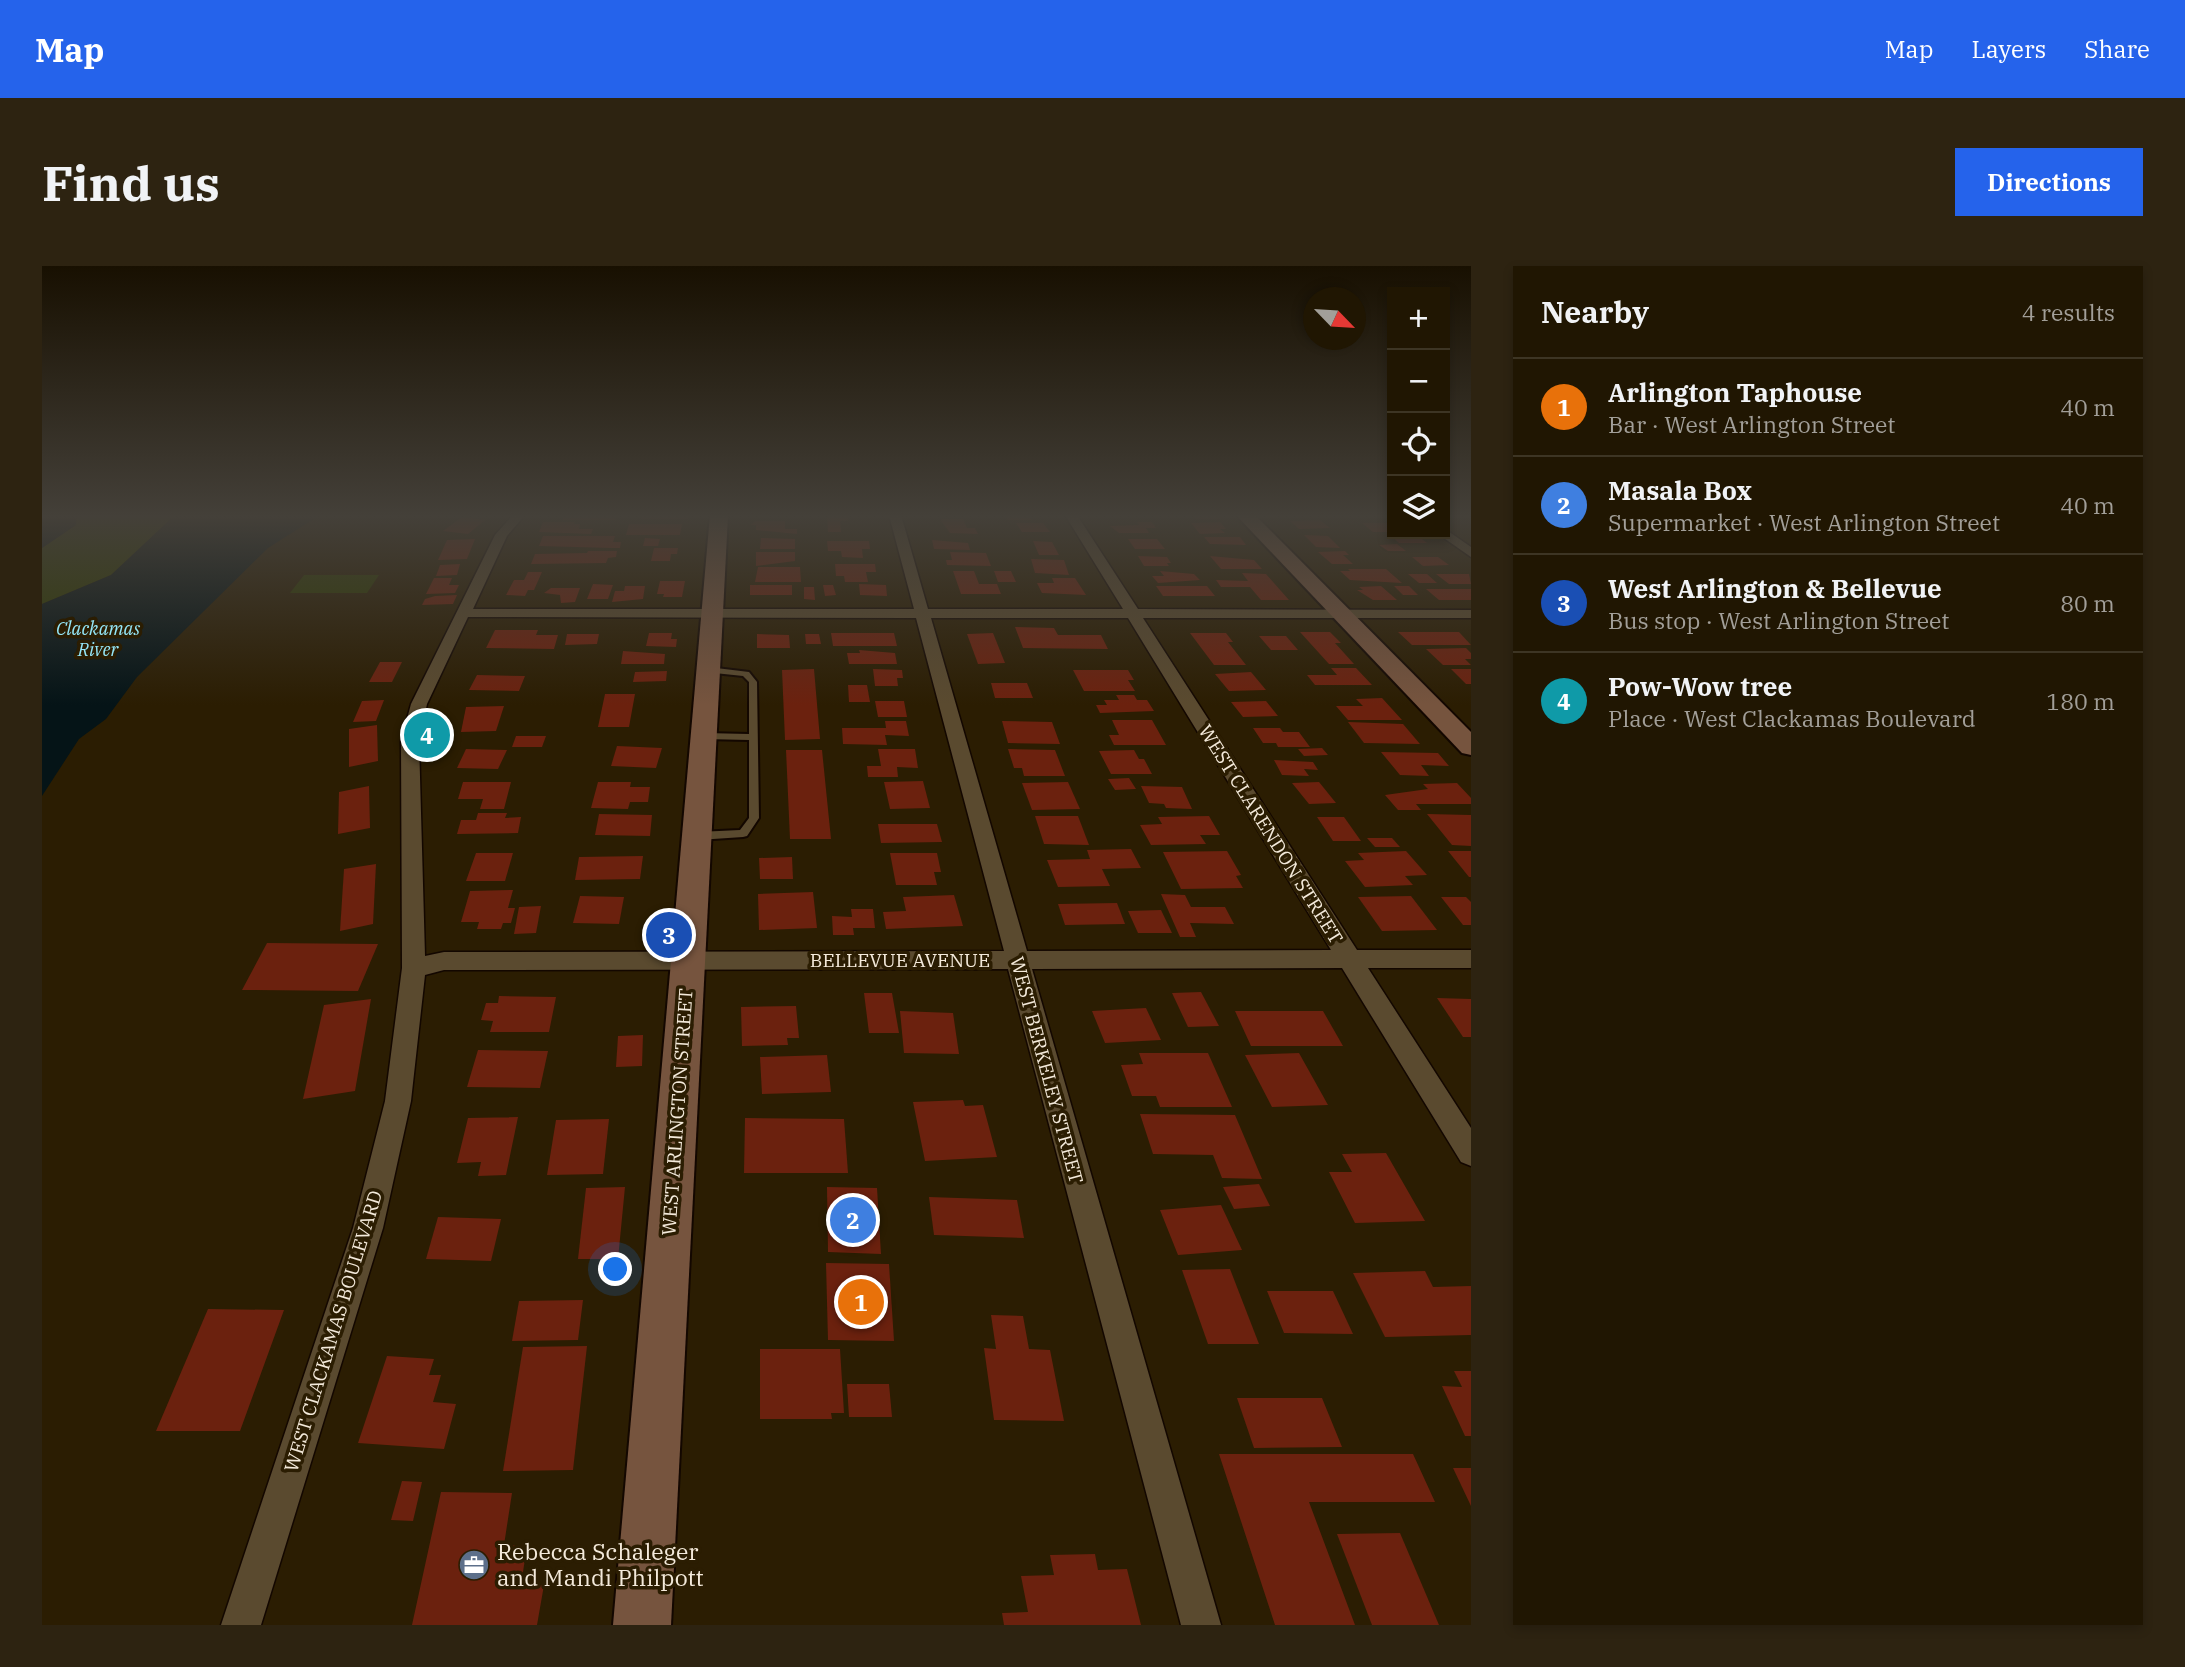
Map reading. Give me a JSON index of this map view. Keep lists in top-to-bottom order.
{
  "streets": {
    "main road": ["WEST ARLINGTON STREET"],
    "street": [
      "WEST CLARENDON STREET",
      "BELLEVUE AVENUE",
      "WEST BERKELEY STREET",
      "WEST CLACKAMAS BOULEVARD"
    ]
  },
  "crossings": [
    ["WEST CLARENDON STREET", "BELLEVUE AVENUE"],
    ["BELLEVUE AVENUE", "WEST BERKELEY STREET"],
    ["BELLEVUE AVENUE", "WEST ARLINGTON STREET"],
    ["BELLEVUE AVENUE", "WEST CLACKAMAS BOULEVARD"]
  ],
  "water": ["Clackamas River"],
  "places": {
    "office": ["Rebecca Schaleger and Mandi Philpott"]
  },
  "north": "bottom right",
  "page": {
    "header": "Map",
    "nav": ["Map", "Layers", "Share"],
    "buttons": "Directions",
    "title": "Find us",
    "heading": ["Nearby", "4 results"],
    "map_buttons": ["+", "−"],
    "list": [
      {
        "mark": "1",
        "name": "Arlington Taphouse",
        "note": "Bar · West Arlington Street",
        "value": "40 m"
      },
      {
        "mark": "2",
        "name": "Masala Box",
        "note": "Supermarket · West Arlington Street",
        "value": "40 m"
      },
      {
        "mark": "3",
        "name": "West Arlington & Bellevue",
        "note": "Bus stop · West Arlington Street",
        "value": "80 m"
      },
      {
        "mark": "4",
        "name": "Pow-Wow tree",
        "note": "Place · West Clackamas Boulevard",
        "value": "180 m"
      }
    ],
    "pins": [
      "4",
      "3",
      "2",
      "1"
    ]
  }
}
